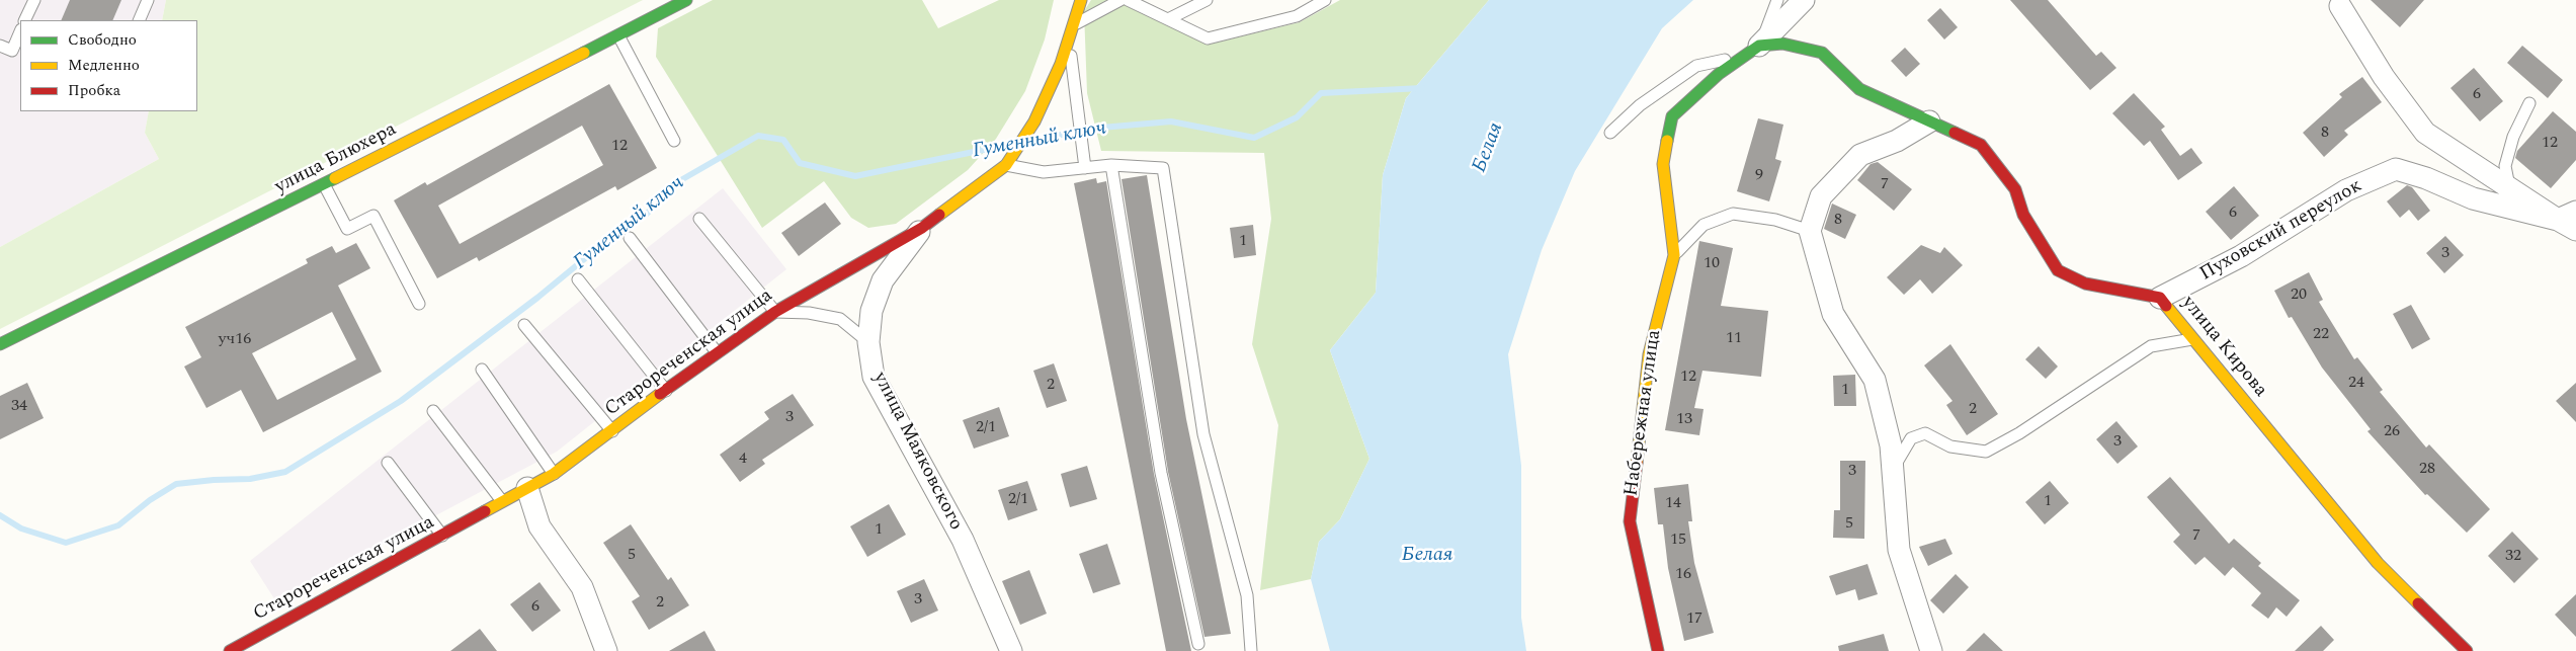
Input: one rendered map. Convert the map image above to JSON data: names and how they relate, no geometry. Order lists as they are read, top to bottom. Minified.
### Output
{"streets":{"street":["улица Блюхера","Пуховский переулок","улица Кирова","Старореченская улица","Набережная улица","улица Маяковского"]},"crossings":[["Пуховский переулок","улица Кирова"],["улица Кирова","Набережная улица"],["Старореченская улица","улица Маяковского"]],"water":["Гуменный ключ","Белая"],"house_numbers":["6","8","12","12","9","7","6","8","1","3","10","20","22","11","уч16","12","24","2","1","34","2","3","13","2/1","26","3","4","28","3","2/1","1","14","5","1","7","15","5","32","16","3","2","6","17"],"legend":["Свободно","Медленно","Пробка"]}
